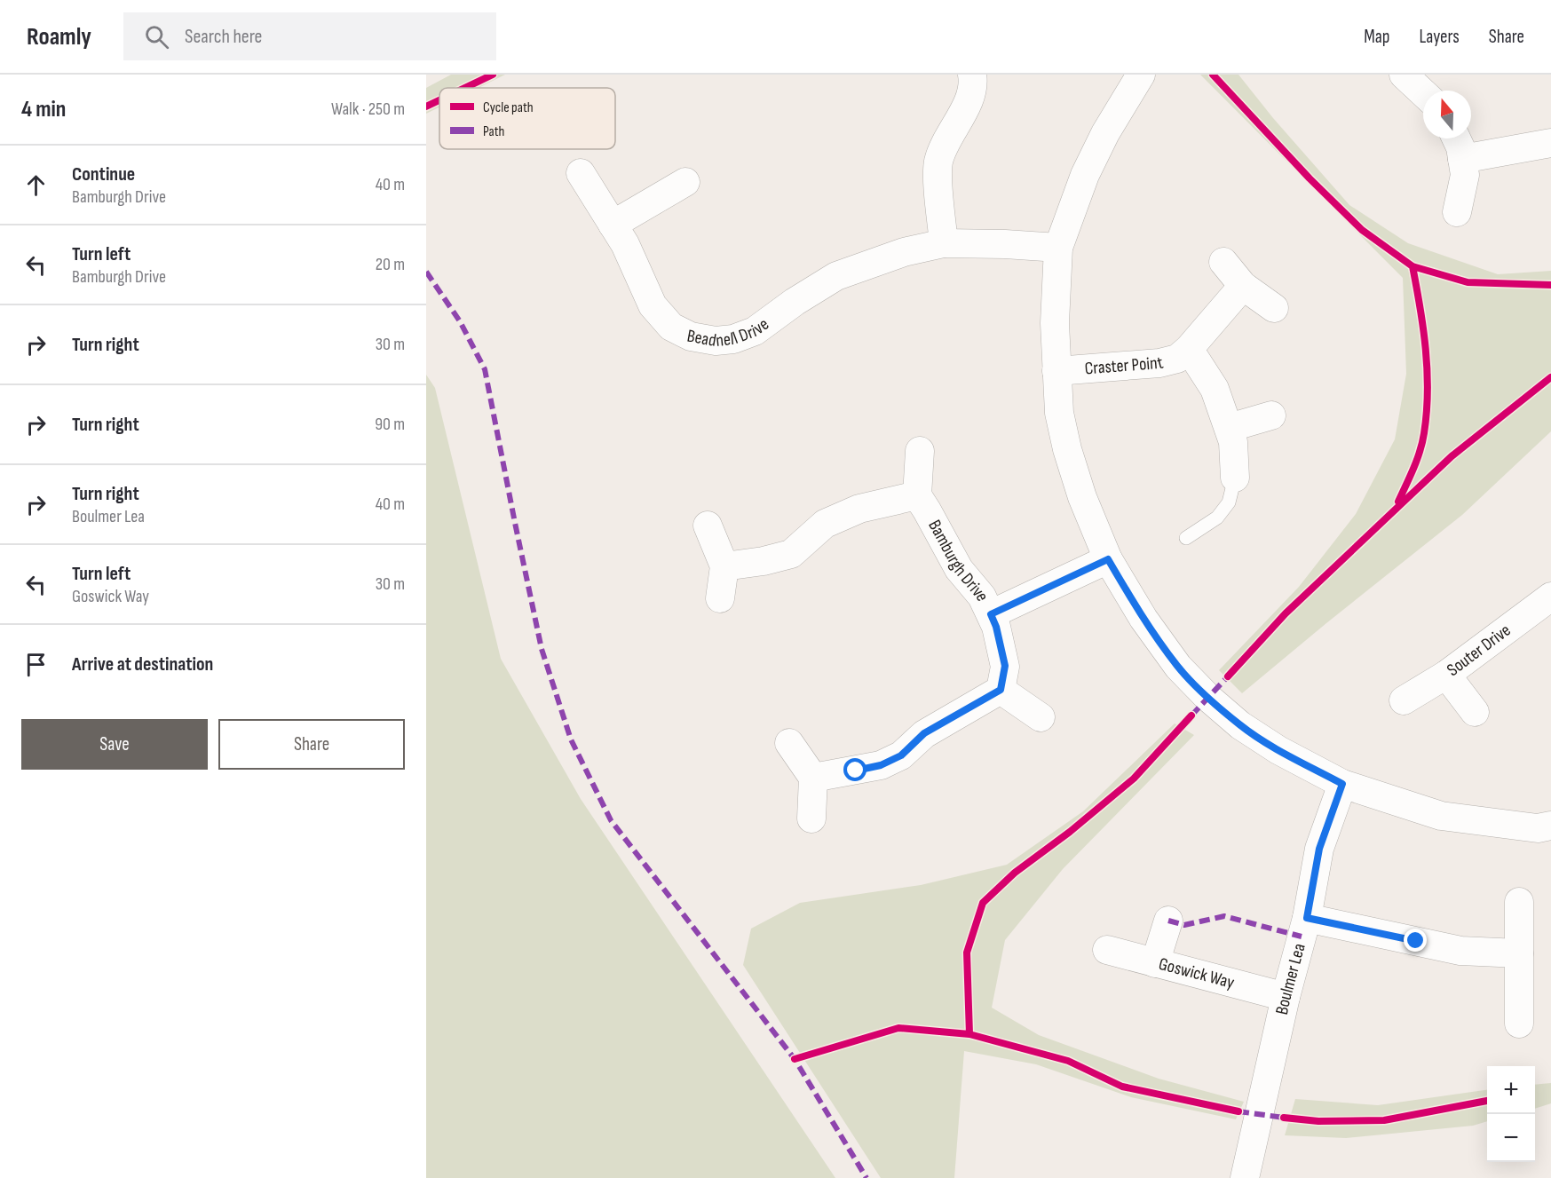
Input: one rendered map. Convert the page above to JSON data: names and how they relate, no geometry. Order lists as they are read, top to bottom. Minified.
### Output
{"streets":{"street":["Beadnell Drive","Craster Point","Bamburgh Drive","Souter Drive","Goswick Way","Boulmer Lea"]},"crossings":[["Goswick Way","Boulmer Lea"]],"legend":["Cycle path","Path"],"north":"top","page":{"header":"Roamly","search":"Search here","nav":["Map","Layers","Share"],"heading":["4 min","Walk · 250 m"],"list":[["Continue","Bamburgh Drive","40 m"],["Turn left","Bamburgh Drive","20 m"],["Turn right","30 m"],["Turn right","90 m"],["Turn right","Boulmer Lea","40 m"],["Turn left","Goswick Way","30 m"],"Arrive at destination"],"buttons":["Save","Share"],"map_buttons":["+","−"]}}
